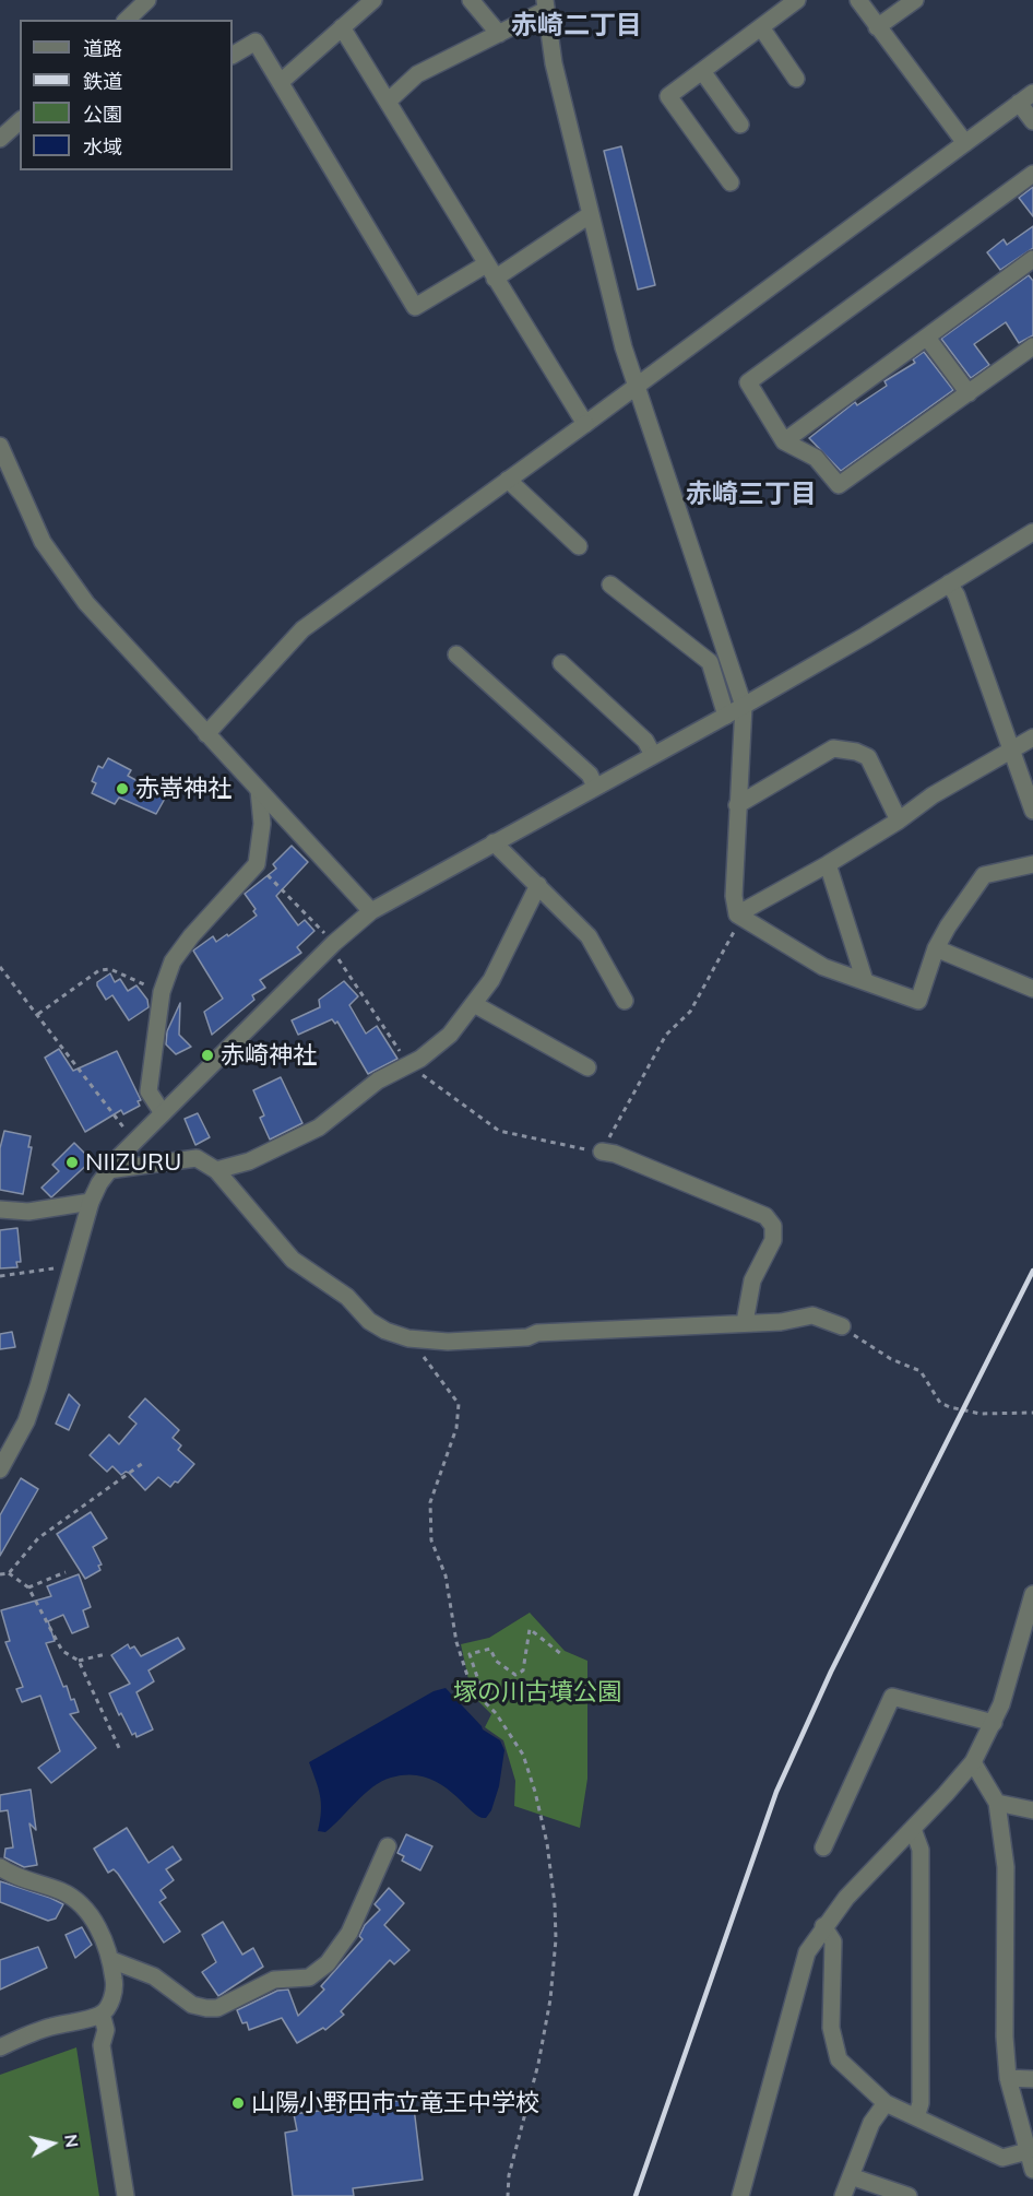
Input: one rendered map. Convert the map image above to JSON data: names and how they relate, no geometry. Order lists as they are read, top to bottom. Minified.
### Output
{"districts":["赤崎二丁目","赤崎三丁目"],"parks":["塚の川古墳公園"],"places":["赤嵜神社","赤崎神社","NIIZURU","山陽小野田市立竜王中学校"],"legend":["道路","鉄道","公園","水域"],"north":"right"}
